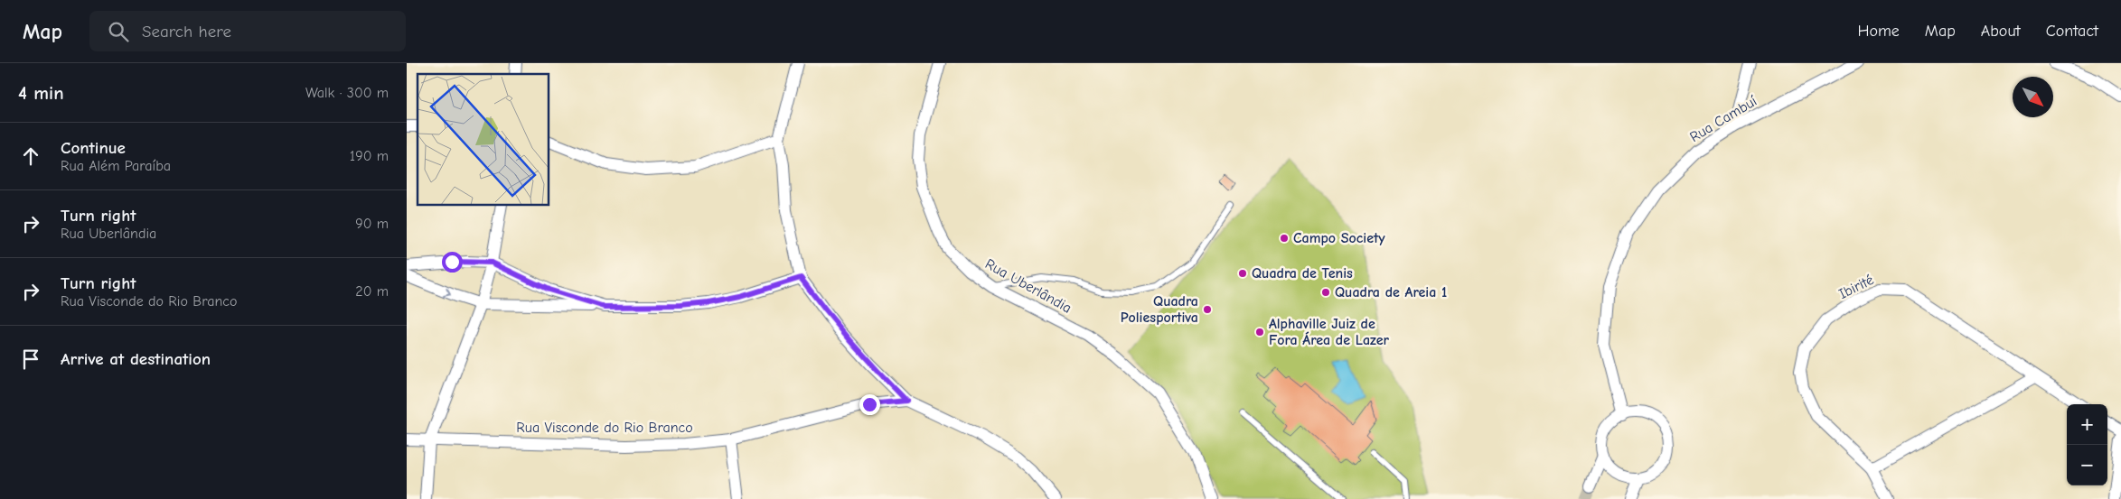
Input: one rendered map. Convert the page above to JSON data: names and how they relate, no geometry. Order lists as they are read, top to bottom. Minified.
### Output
{"streets":{"street":["Rua Cambuí","Rua Uberlândia","Ibirité","Rua Visconde do Rio Branco"]},"places":["Campo Society","Quadra de Tenis","Quadra de Areia 1","Quadra Poliesportiva","Alphaville Juiz de Fora Área de Lazer"],"north":"bottom right","page":{"header":"Map","search":"Search here","nav":["Home","Map","About","Contact"],"heading":["4 min","Walk · 300 m"],"list":[["Continue","Rua Além Paraíba","190 m"],["Turn right","Rua Uberlândia","90 m"],["Turn right","Rua Visconde do Rio Branco","20 m"],"Arrive at destination"],"map_buttons":["+","−"]}}
